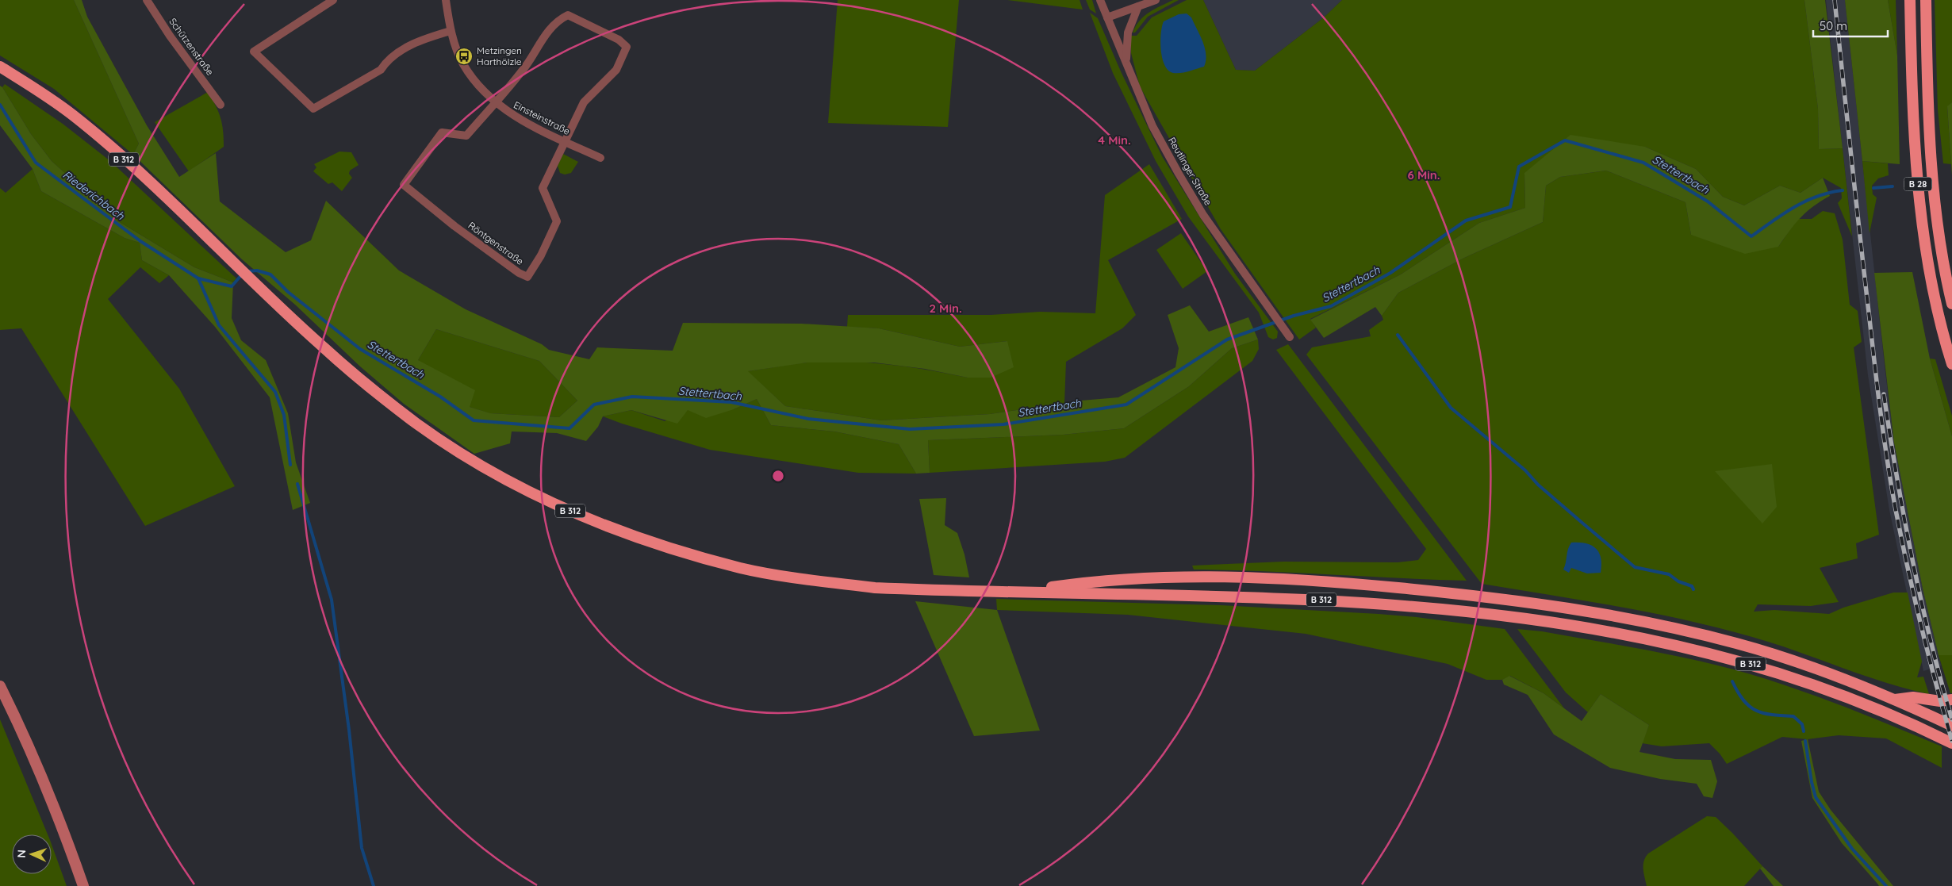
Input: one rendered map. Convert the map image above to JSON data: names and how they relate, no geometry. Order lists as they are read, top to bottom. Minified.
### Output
{"streets":{"highway":["B 312","B 28"],"street":["Schützenstraße","Einsteinstraße","Reutlinger Straße","Röntgenstraße"]},"crossings":[["Einsteinstraße","Röntgenstraße"]],"water":["Stettertbach","Riederichbach"],"places":{"bus stop":["Metzingen Harthölzle"]},"scale_bar":"50 m","north":"left","rings":["4 Min.","6 Min.","2 Min."]}
